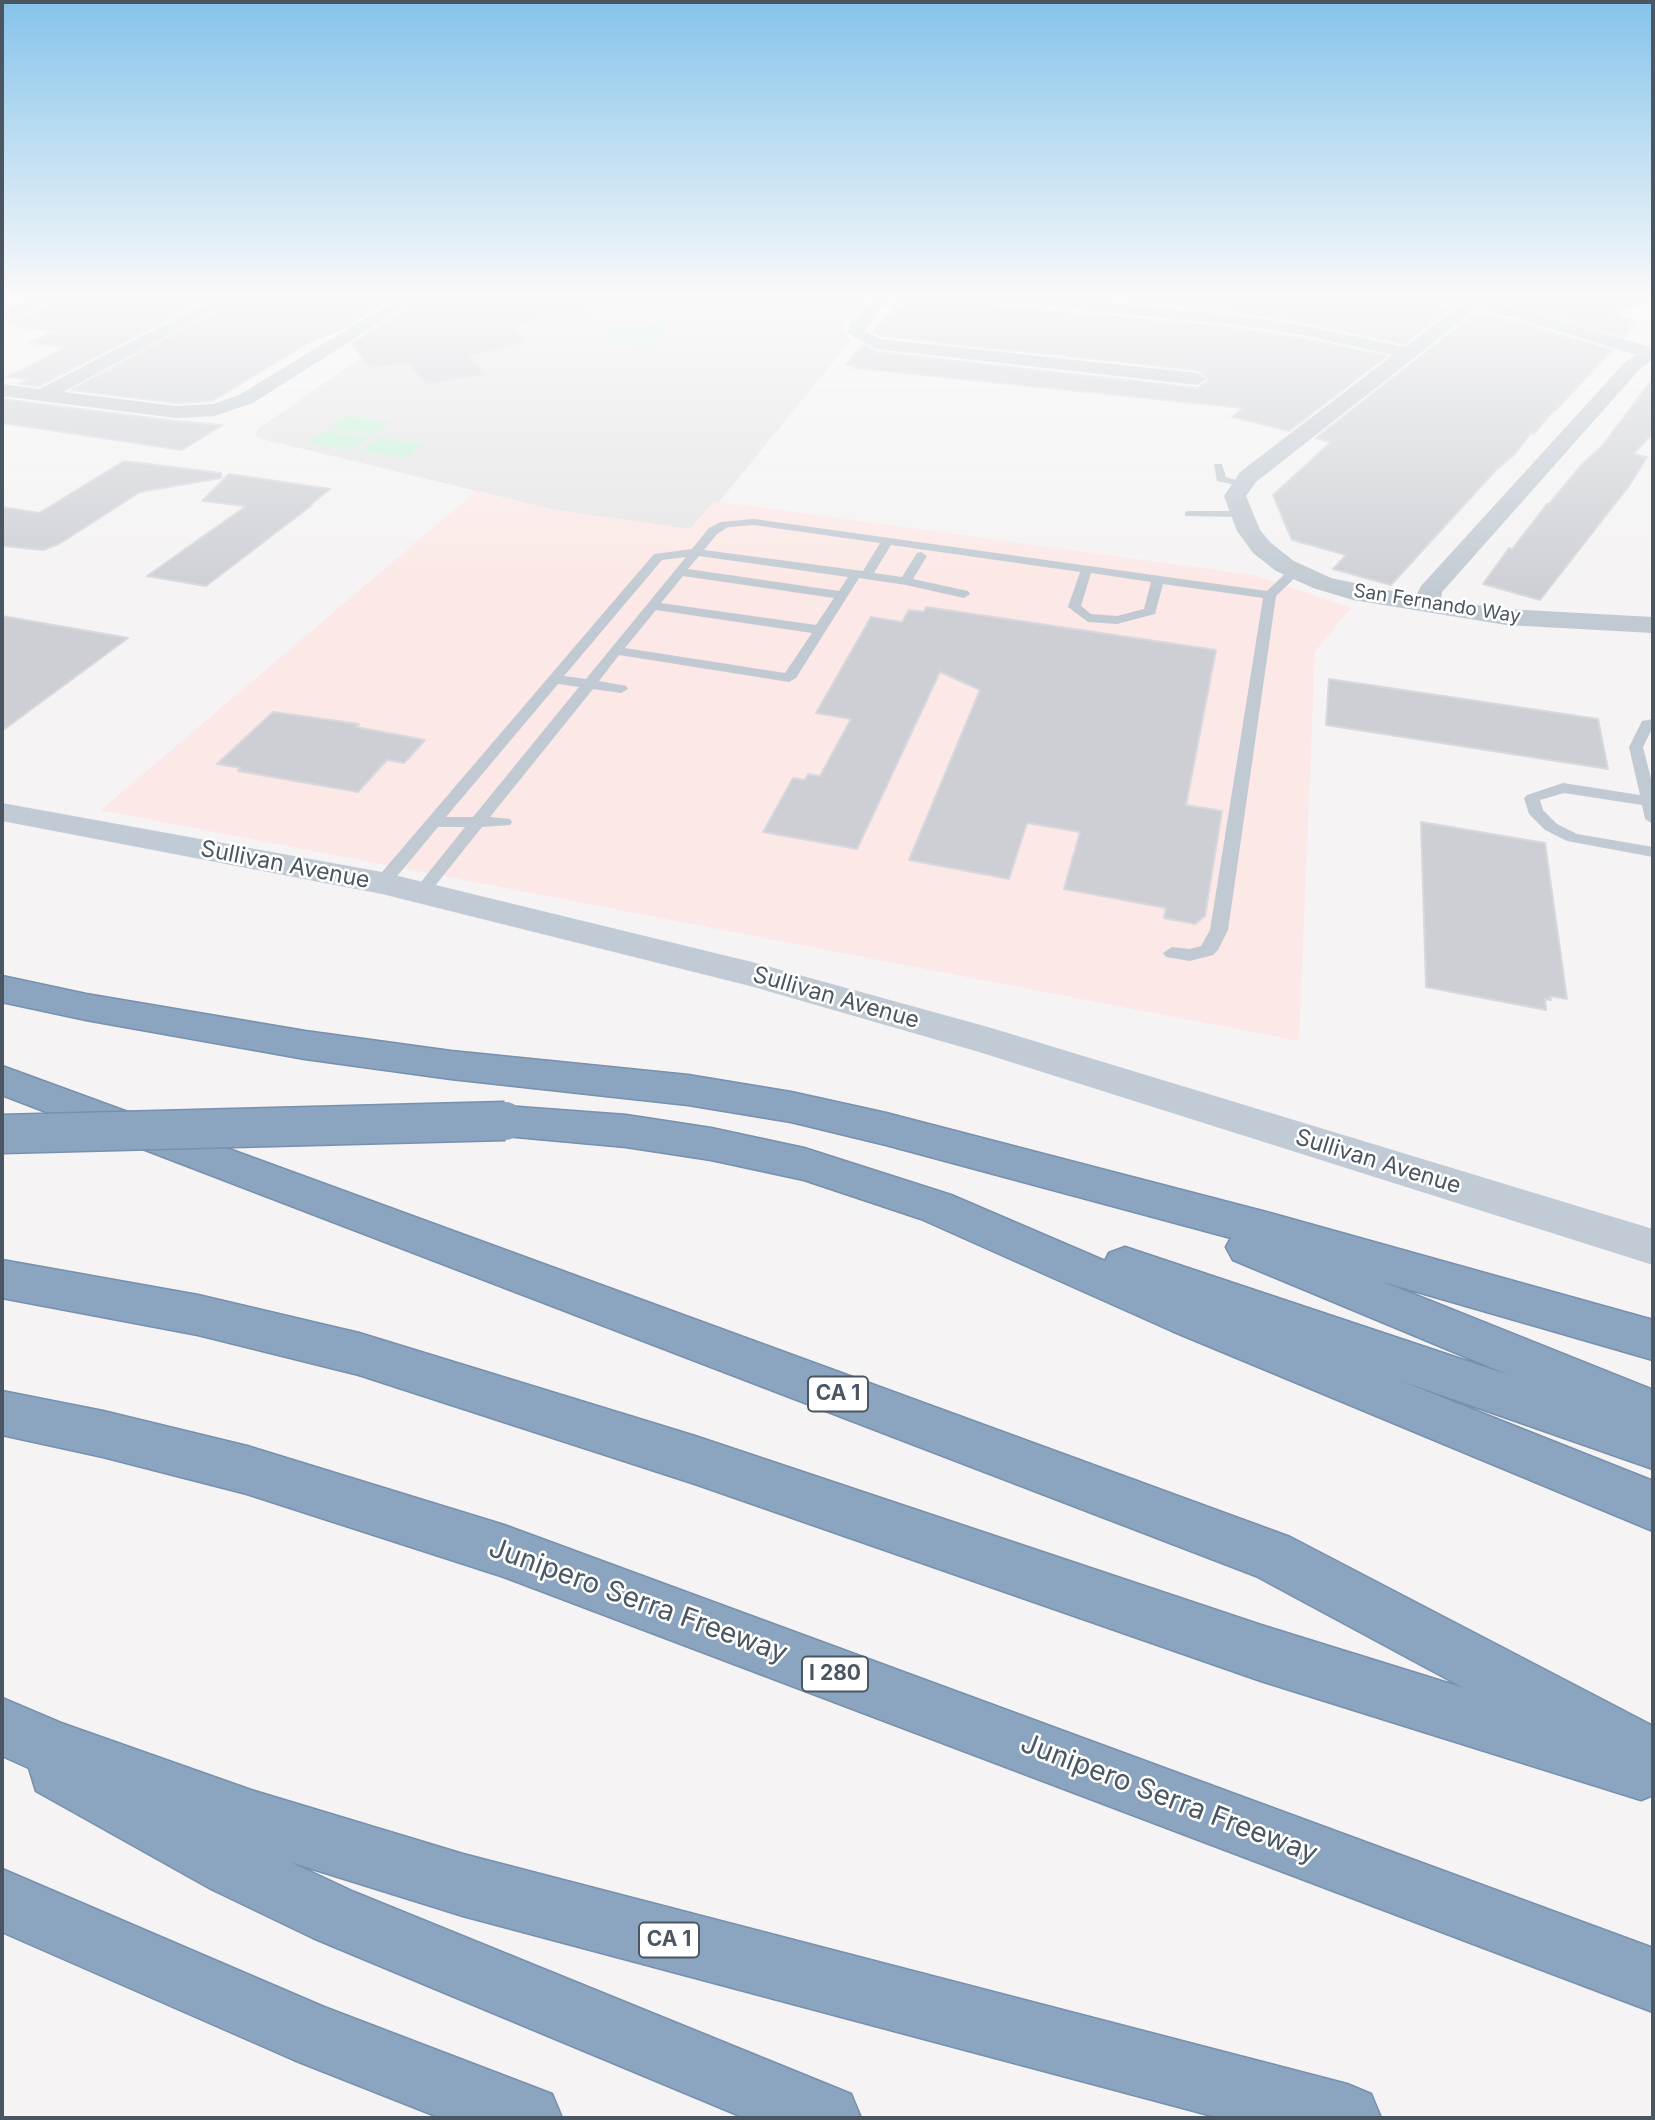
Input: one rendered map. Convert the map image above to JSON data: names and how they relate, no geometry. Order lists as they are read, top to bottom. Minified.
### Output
{"streets":{"highway":["CA 1","Junipero Serra Freeway","I 280"],"street":["San Fernando Way","Sullivan Avenue"]}}
